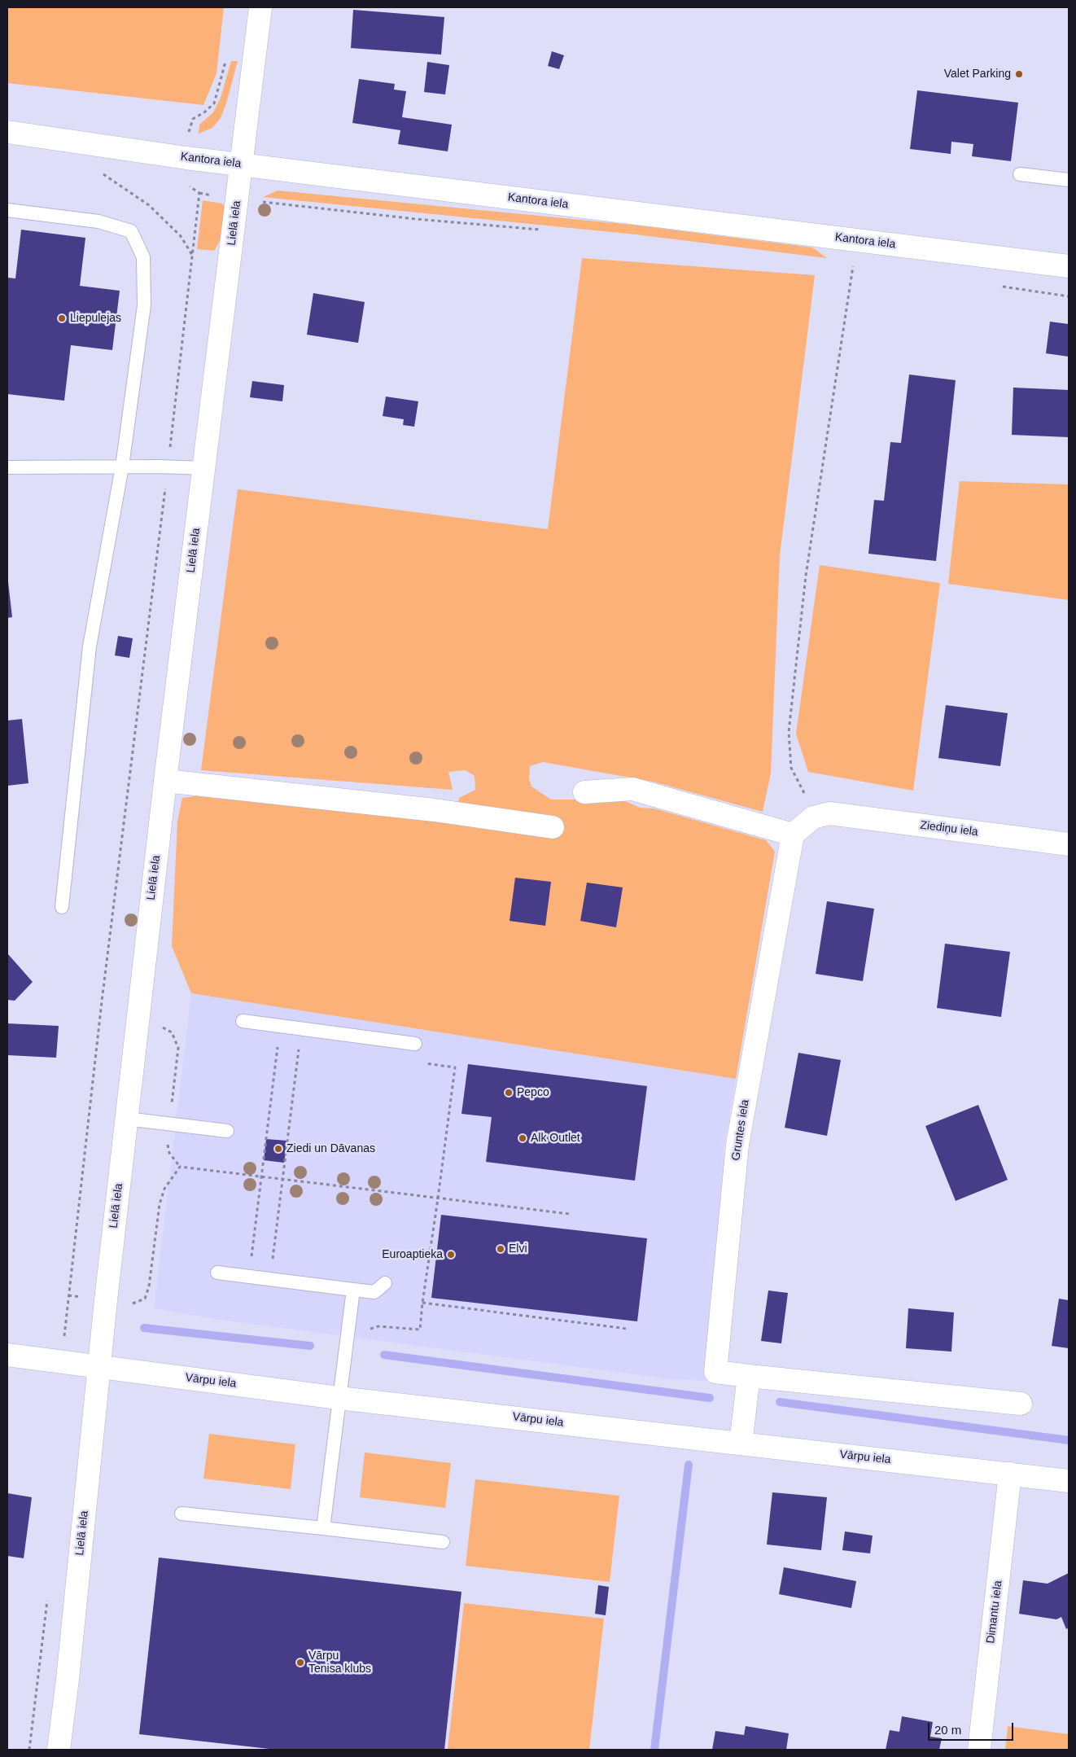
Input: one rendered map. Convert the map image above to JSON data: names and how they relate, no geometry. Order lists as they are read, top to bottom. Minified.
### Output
{"streets":{"street":["Kantora iela","Lielā iela","Ziediņu iela","Gruntes iela","Vārpu iela","Dimantu iela"]},"crossings":[["Kantora iela","Lielā iela"],["Lielā iela","Vārpu iela"],["Vārpu iela","Dimantu iela"]],"places":["Valet Parking","Liepulejas","Pepco","Alk Outlet","Ziedi un Dāvanas","Elvi","Euroaptieka","Vārpu Tenisa klubs"],"scale_bar":"20 m"}
